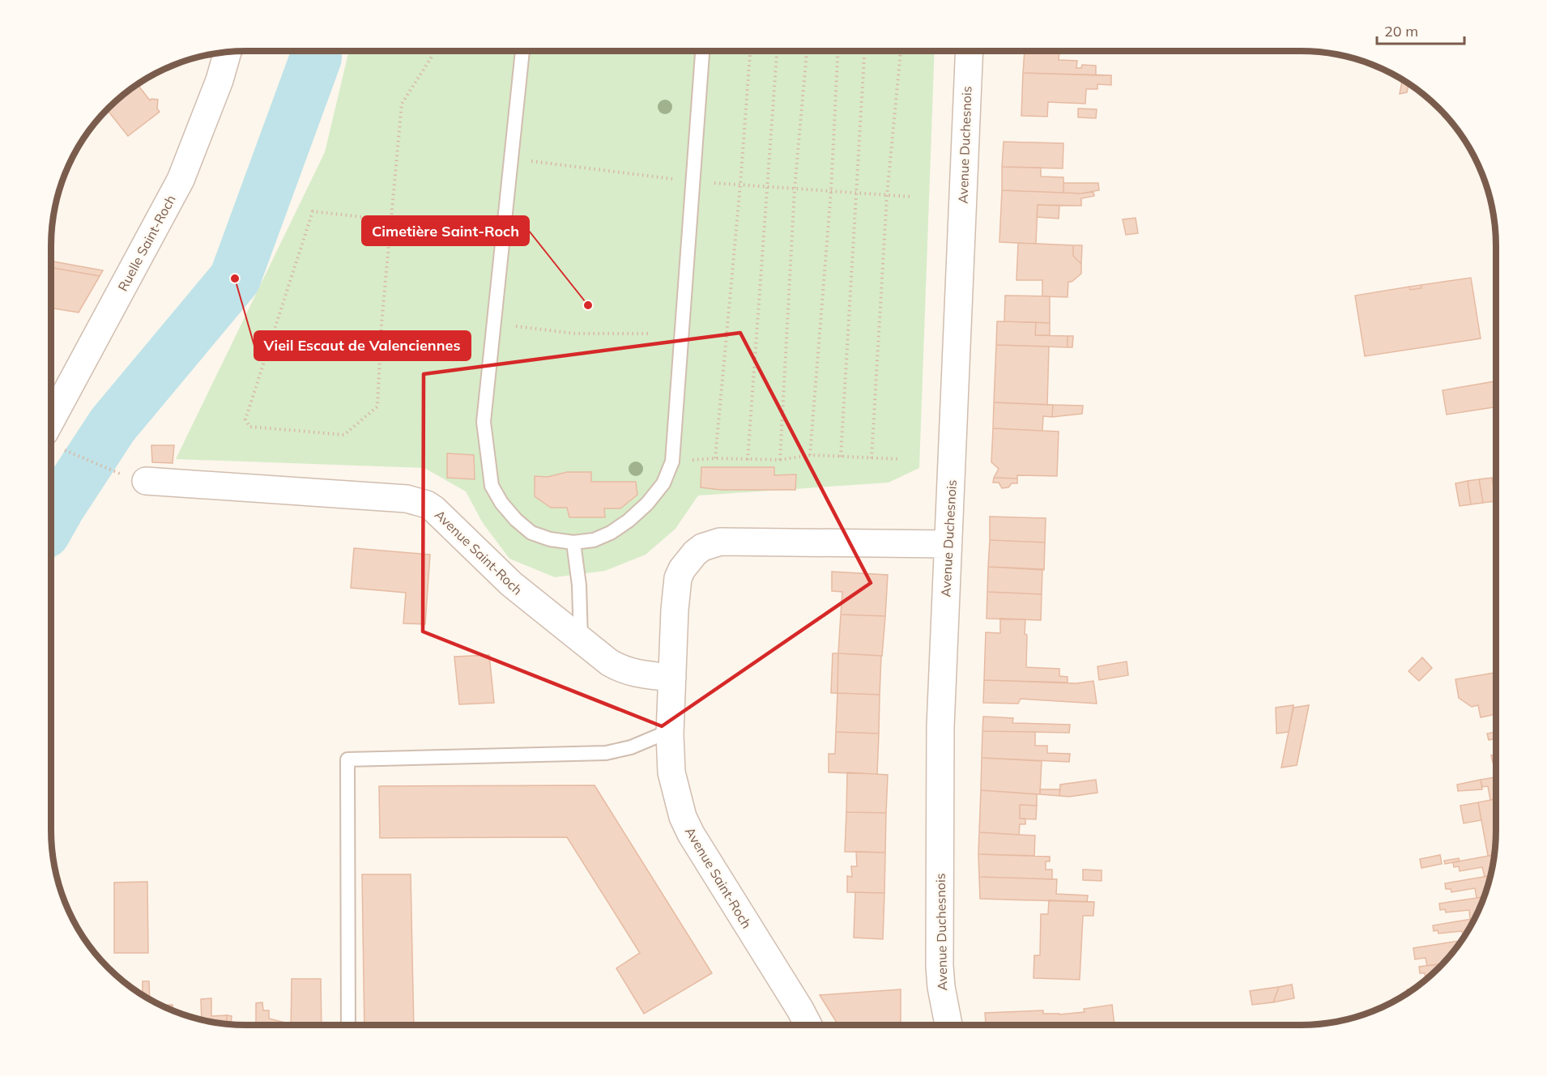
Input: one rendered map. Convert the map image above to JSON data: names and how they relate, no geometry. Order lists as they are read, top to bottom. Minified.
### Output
{"streets":{"street":["Avenue Duchesnois","Ruelle Saint-Roch","Avenue Saint-Roch"]},"crossings":[["Avenue Duchesnois","Avenue Saint-Roch"]],"places":["Vieil Escaut de Valenciennes","Cimetière Saint-Roch"],"scale_bar":"20 m"}
